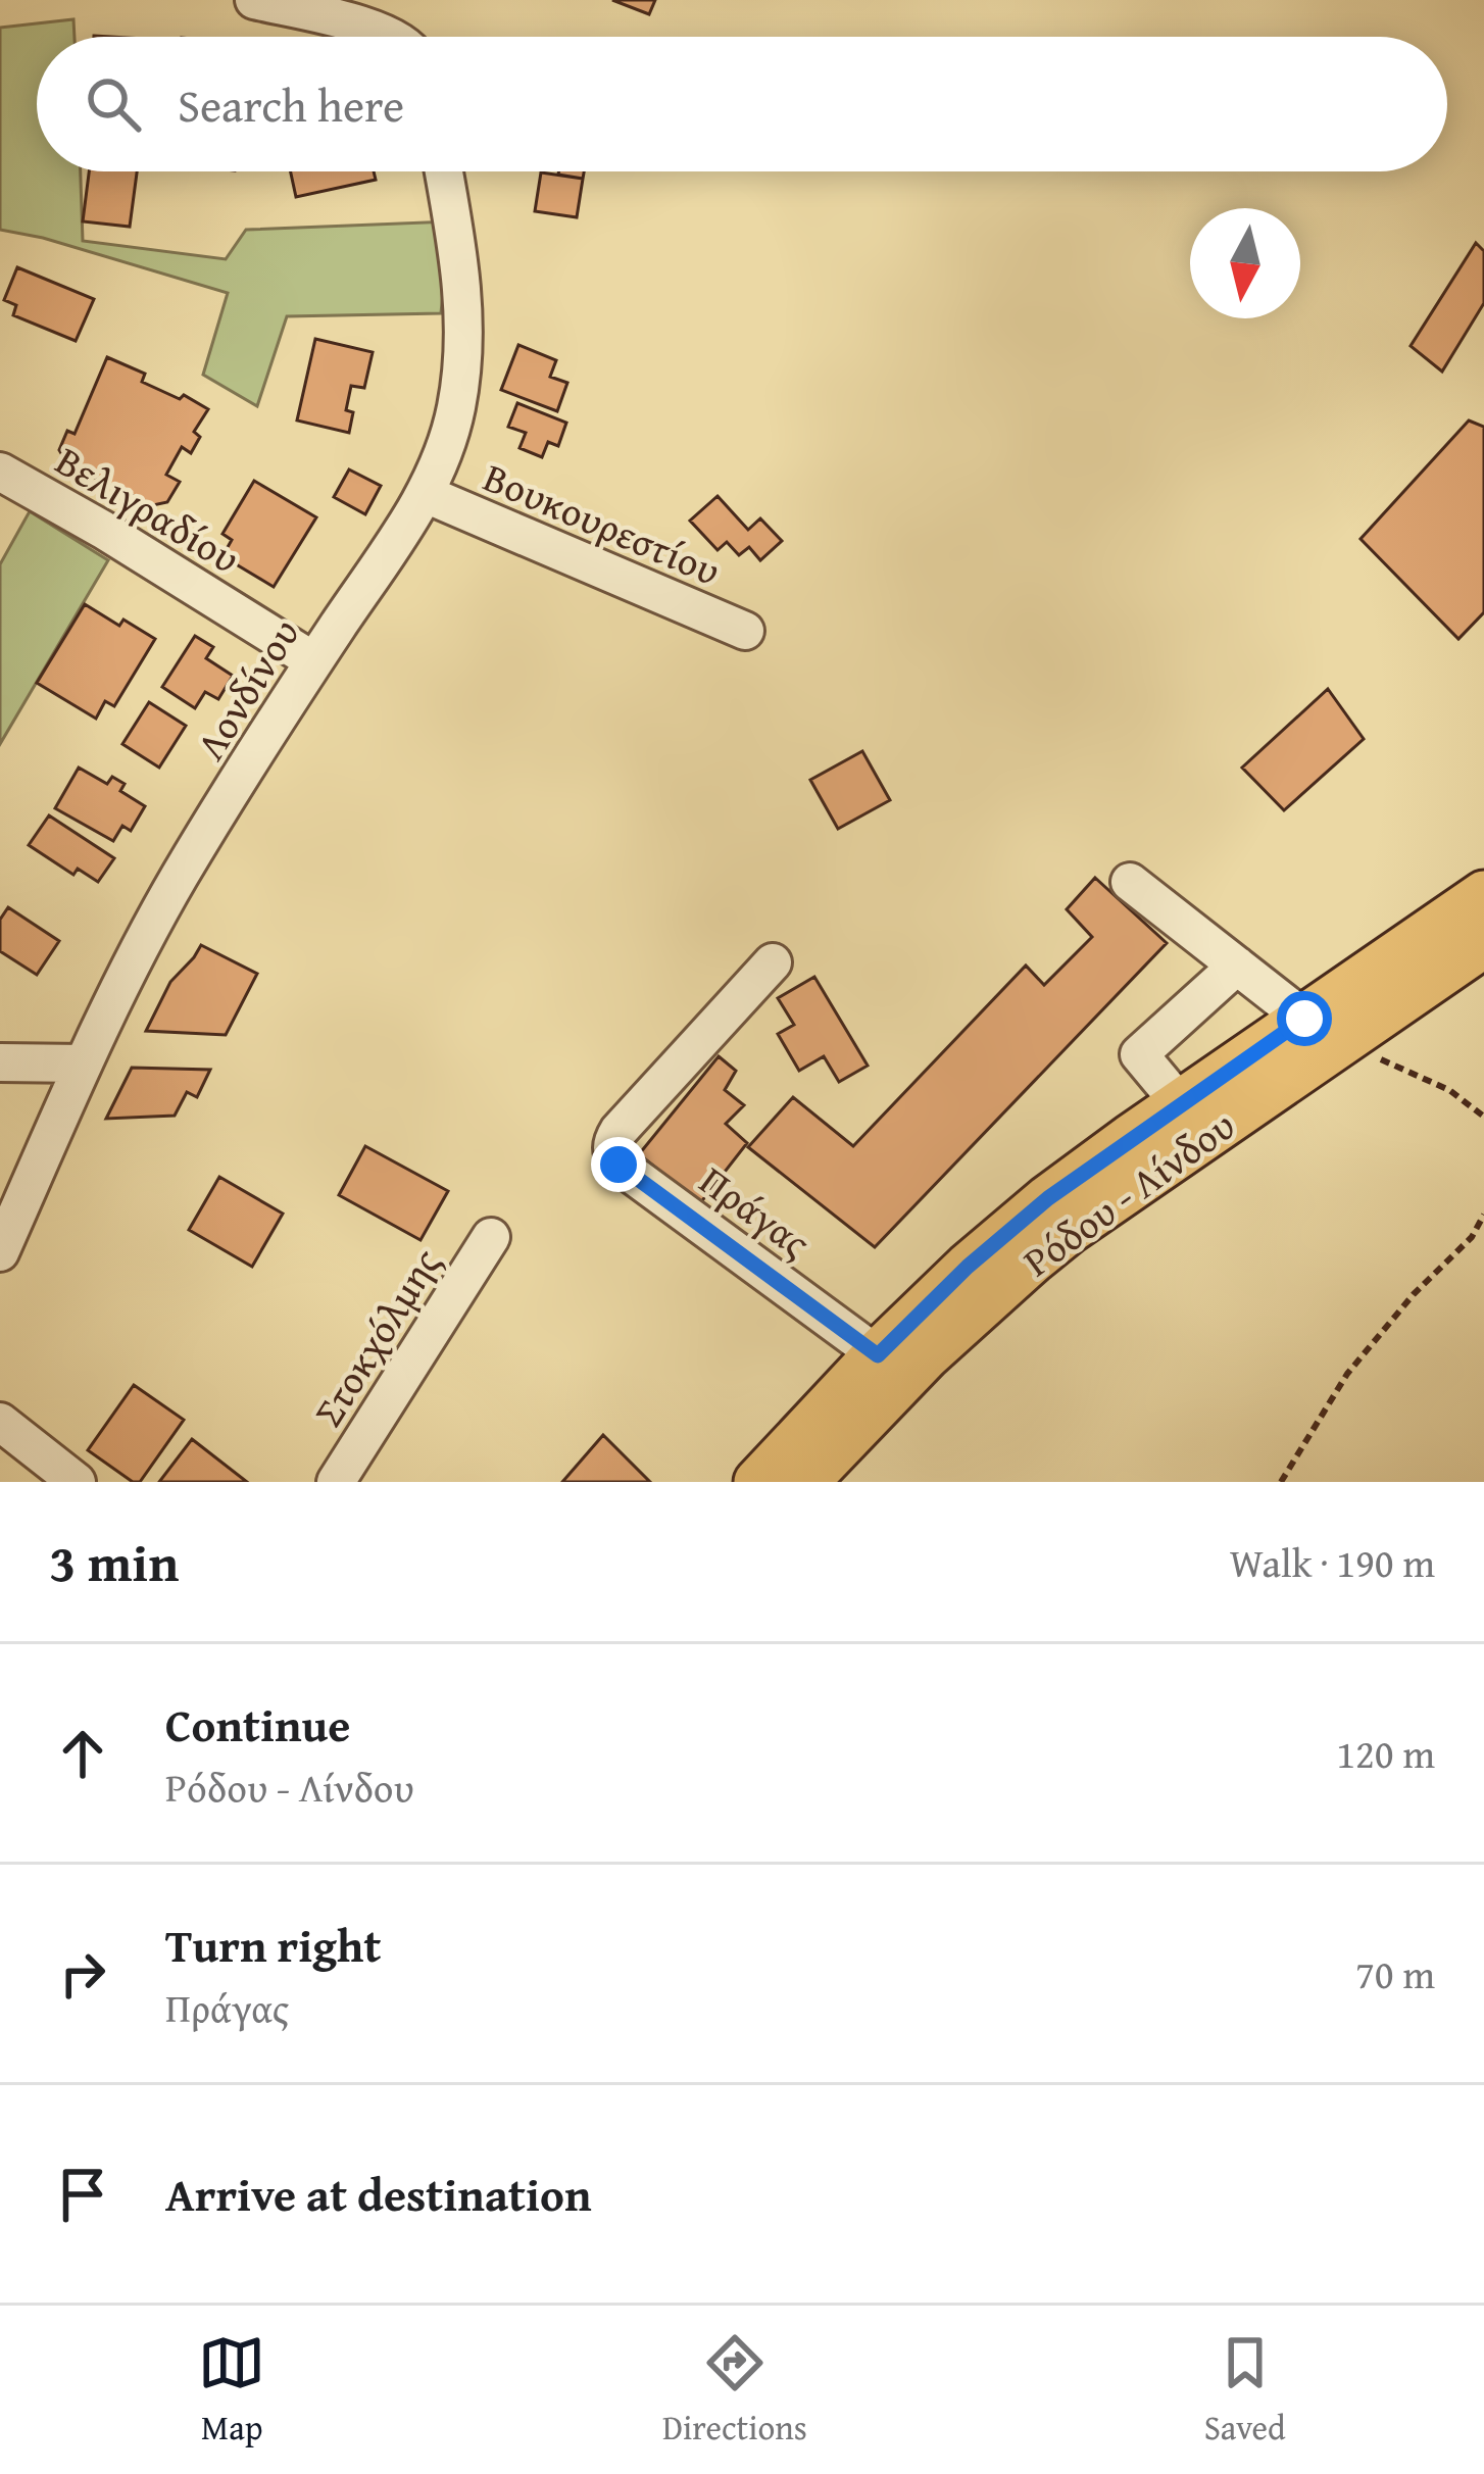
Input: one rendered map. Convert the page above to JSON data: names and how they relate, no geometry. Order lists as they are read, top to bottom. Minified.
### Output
{"streets":{"main road":["Ρόδου - Λίνδου"],"street":["Βελιγραδίου","Βουκουρεστίου","Λονδίνου","Πράγας","Στοκχόλμης"]},"crossings":[["Βελιγραδίου","Λονδίνου"],["Βουκουρεστίου","Λονδίνου"],["Ρόδου - Λίνδου","Πράγας"]],"north":"bottom","page":{"search":"Search here","heading":["3 min","Walk · 190 m"],"list":[["Continue","Ρόδου - Λίνδου","120 m"],["Turn right","Πράγας","70 m"],"Arrive at destination"],"nav":["Map","Directions","Saved"]}}
